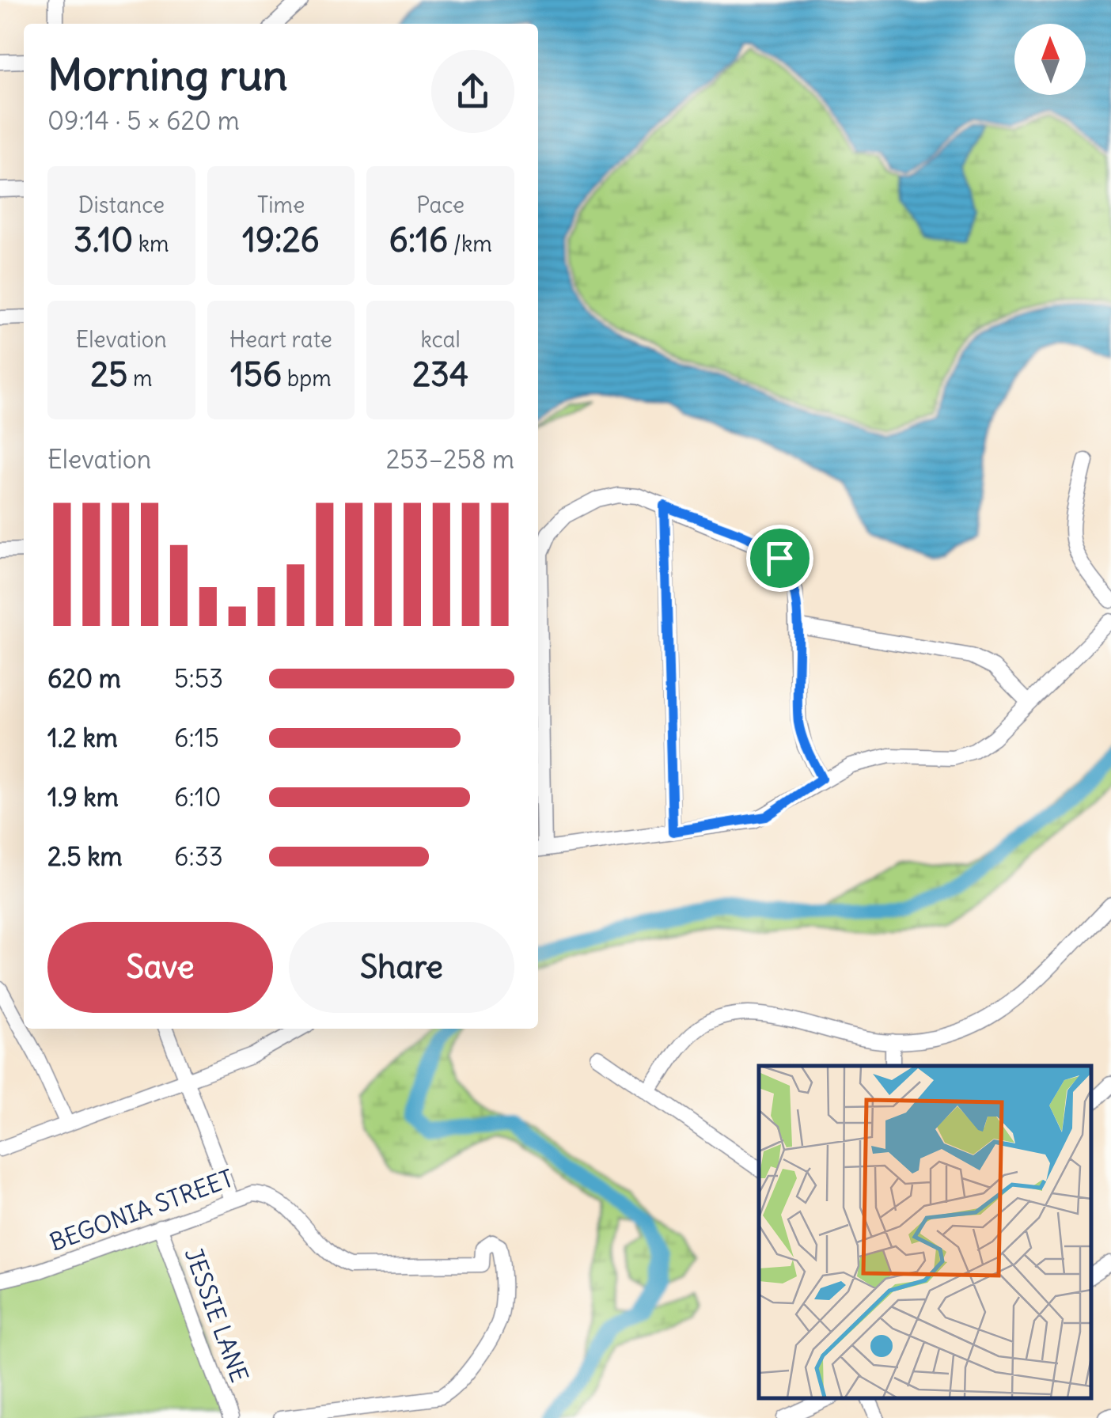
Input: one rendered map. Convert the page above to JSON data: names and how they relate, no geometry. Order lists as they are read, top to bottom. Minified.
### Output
{"streets":{"street":["BEGONIA STREET","JESSIE LANE"]},"crossings":[["BEGONIA STREET","JESSIE LANE"]],"north":"top","page":{"heading":["Morning run","09:14 · 5 × 620 m"],"stats":[["Distance","3.10 km"],["Time","19:26"],["Pace","6:16 /km"],["Elevation","25 m"],["Heart rate","156 bpm"],["kcal","234"]],"chart":["Elevation","253–258 m"],"list":[{"name":"620 m","note":"5:53"},{"name":"1.2 km","note":"6:15"},{"name":"1.9 km","note":"6:10"},{"name":"2.5 km","note":"6:33"}],"buttons":["Save","Share"]}}
